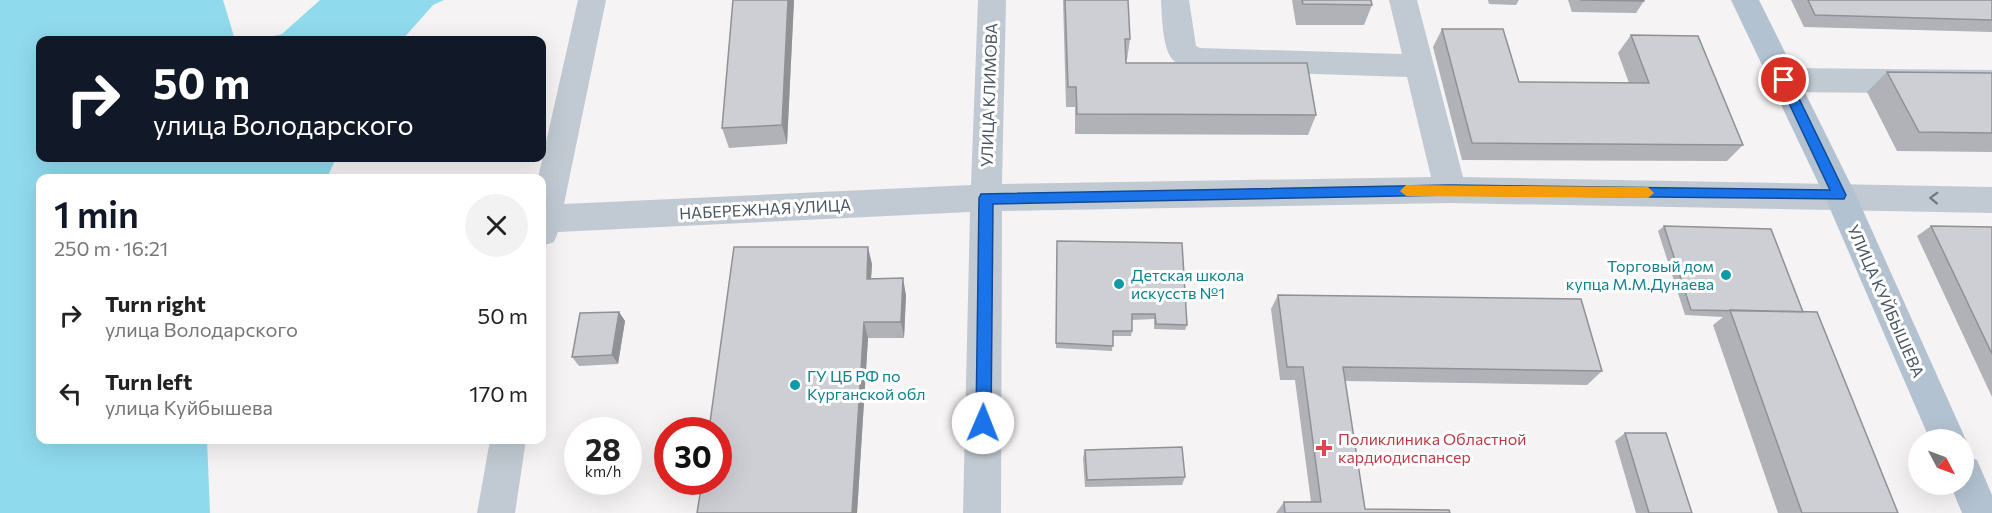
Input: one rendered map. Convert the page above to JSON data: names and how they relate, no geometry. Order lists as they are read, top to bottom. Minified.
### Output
{"streets":{"main road":["УЛИЦА КУЙБЫШЕВА"],"street":["УЛИЦА КЛИМОВА","НАБЕРЕЖНАЯ УЛИЦА"]},"crossings":[["УЛИЦА КЛИМОВА","НАБЕРЕЖНАЯ УЛИЦА"],["НАБЕРЕЖНАЯ УЛИЦА","УЛИЦА КУЙБЫШЕВА"]],"places":{"other":["Торговый дом купца М.М.Дунаева","Детская школа искусств №1","ГУ ЦБ РФ по Курганской обл"],"health":["Поликлиника Областной кардиодиспансер"]},"north":"bottom right","page":{"turn":["50 m","улица Володарского"],"heading":["1 min","250 m · 16:21"],"list":[{"name":"Turn right","note":"улица Володарского","value":"50 m"},{"name":"Turn left","note":"улица Куйбышева","value":"170 m"}],"speed":"28 km/h","limit":"30"}}
